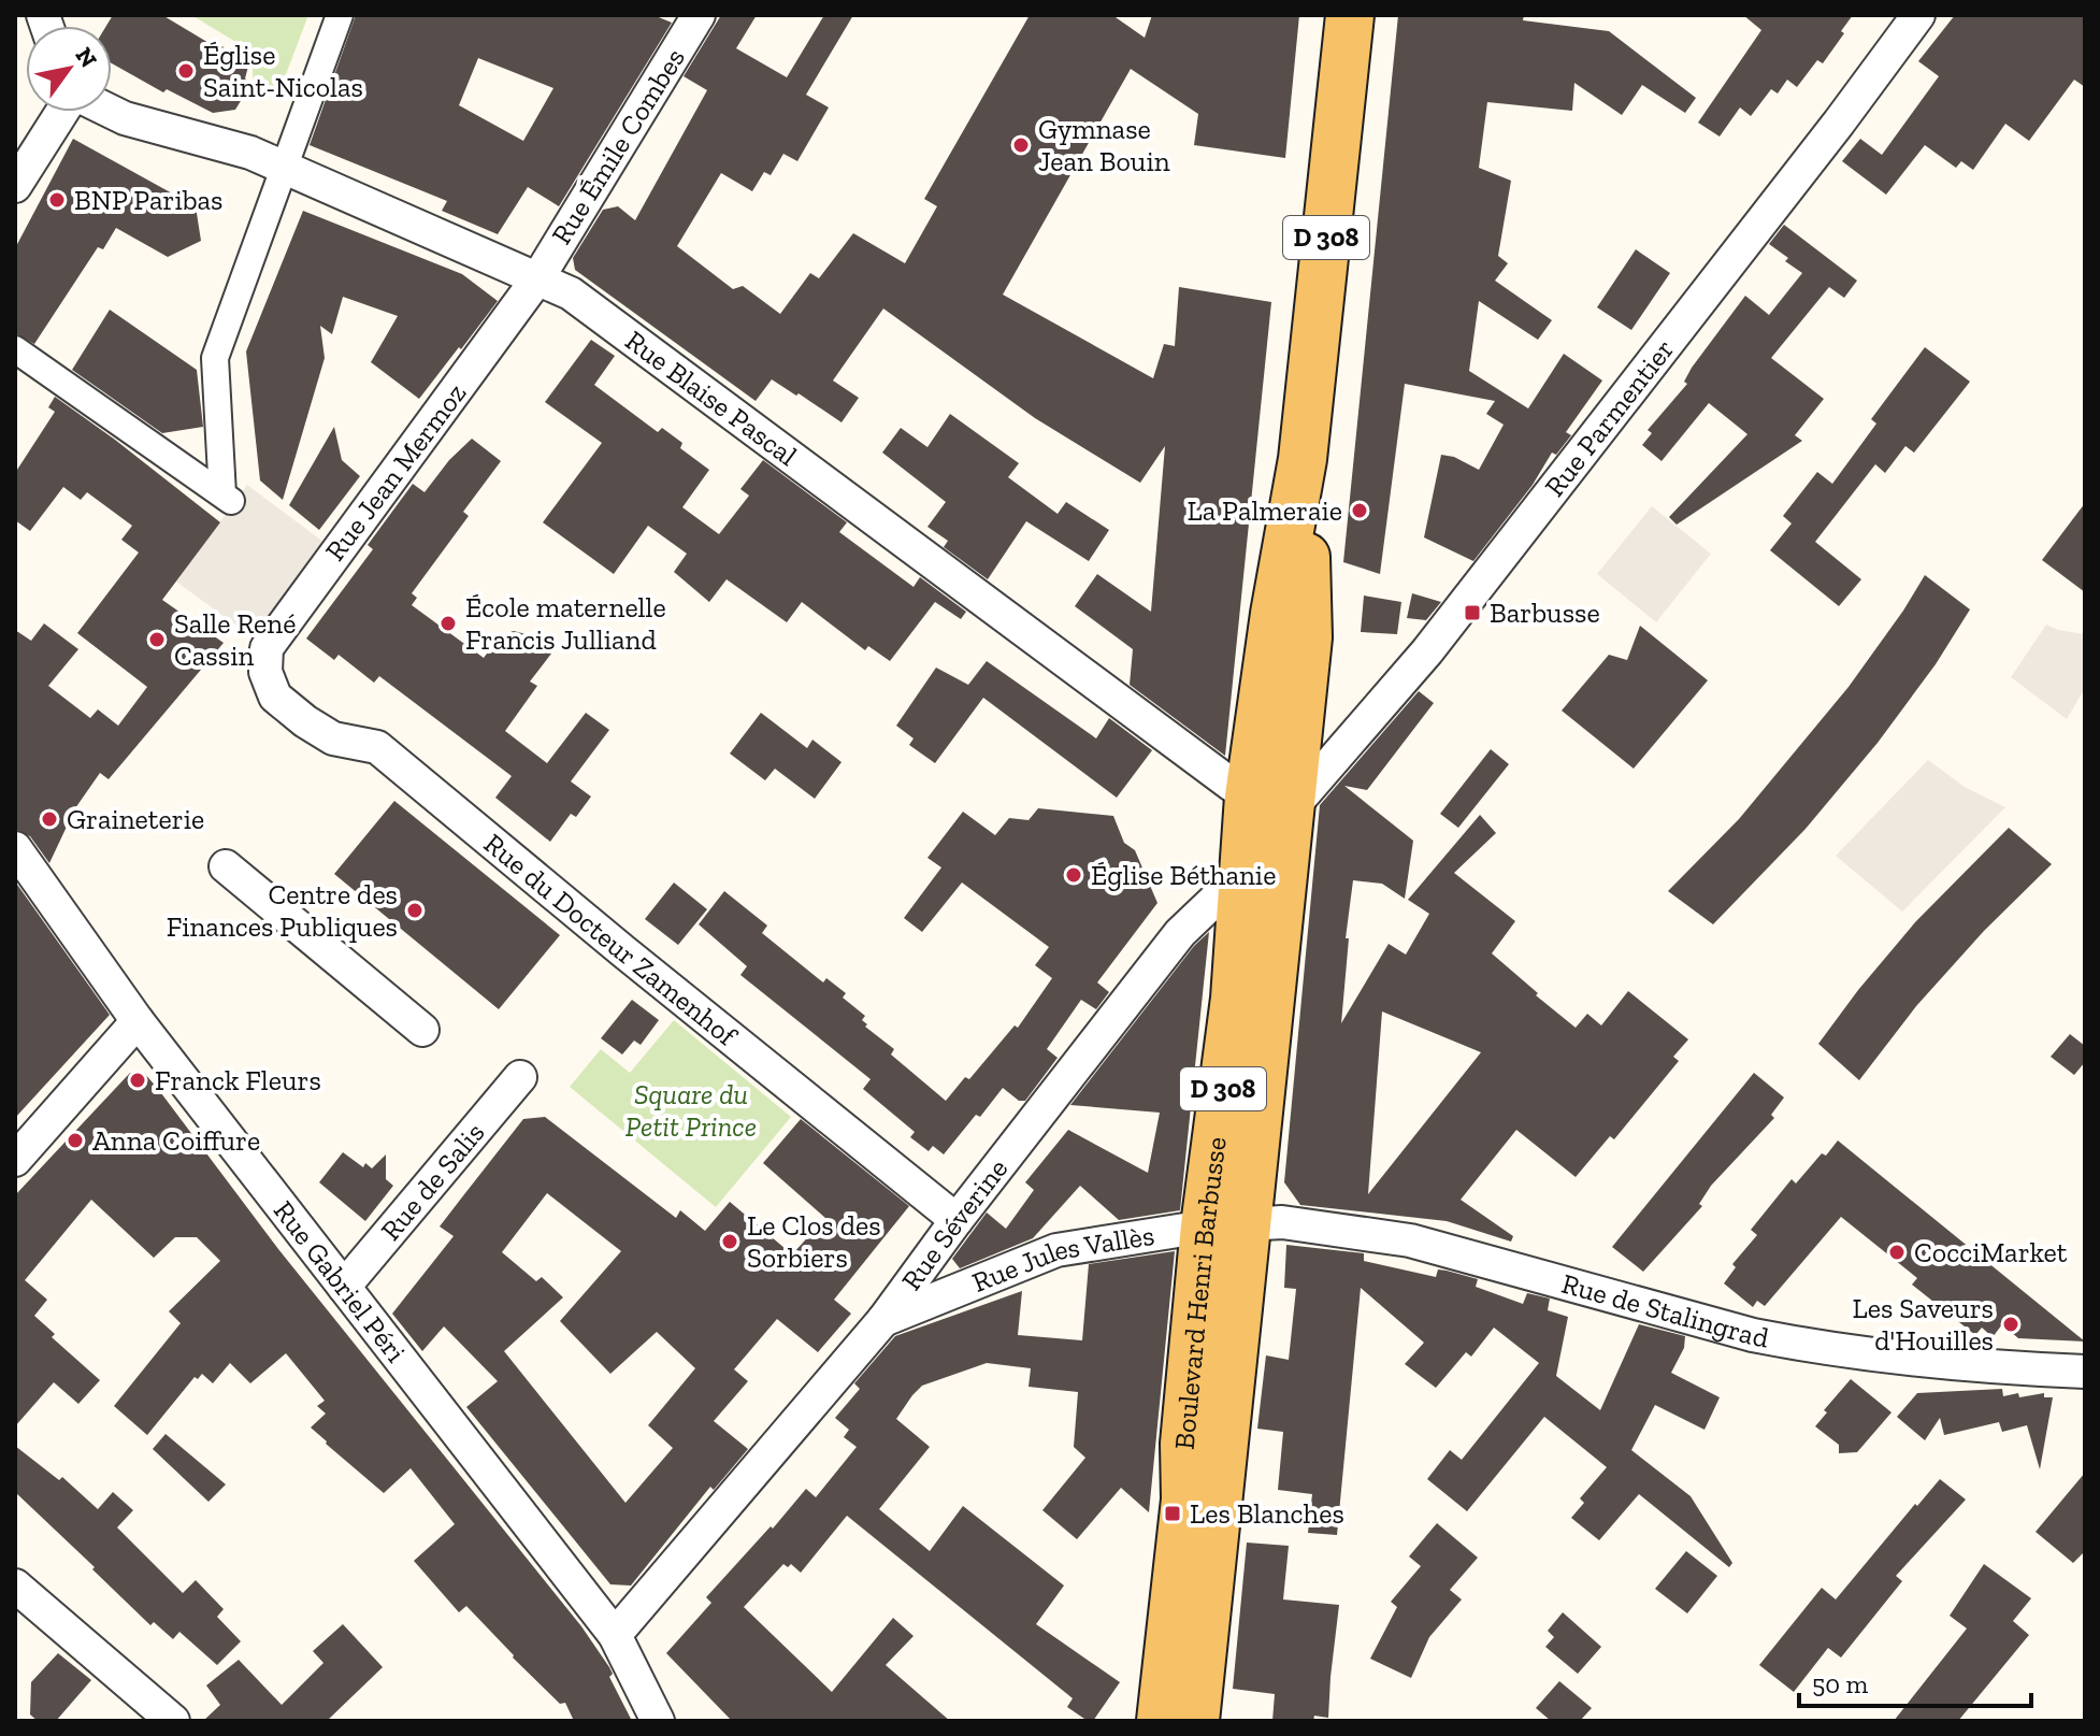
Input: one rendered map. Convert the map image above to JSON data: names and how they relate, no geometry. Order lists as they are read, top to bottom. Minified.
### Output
{"streets":{"main road":["D 308","Boulevard Henri Barbusse"],"street":["Rue Émile Combes","Rue Blaise Pascal","Rue Parmentier","Rue Jean Mermoz","Rue du Docteur Zamenhof","Rue de Salis","Rue Séverine","Rue Jules Vallès","Rue Gabriel Péri","Rue de Stalingrad"]},"crossings":[["Rue Émile Combes","Rue Blaise Pascal"],["Rue Émile Combes","Rue Jean Mermoz"],["Rue Blaise Pascal","Rue Parmentier"],["Rue Blaise Pascal","Rue Jean Mermoz"],["Rue Blaise Pascal","Boulevard Henri Barbusse"],["Rue Parmentier","Boulevard Henri Barbusse"],["Rue Jean Mermoz","Rue du Docteur Zamenhof"],["Rue du Docteur Zamenhof","Rue Séverine"],["Rue de Salis","Rue Gabriel Péri"],["Rue Séverine","Rue Jules Vallès"],["Rue Séverine","Rue Gabriel Péri"],["Rue Séverine","Boulevard Henri Barbusse"],["Rue Jules Vallès","Boulevard Henri Barbusse"],["Rue Jules Vallès","Rue de Stalingrad"],["Boulevard Henri Barbusse","Rue de Stalingrad"]],"parks":["Square du Petit Prince"],"places":{"other":["Église Saint-Nicolas","Gymnase Jean Bouin","BNP Paribas","La Palmeraie","École maternelle Francis Julliand","Salle René Cassin","Graineterie","Église Béthanie","Centre des Finances Publiques","Franck Fleurs","Anna Coiffure","Le Clos des Sorbiers","CocciMarket","Les Saveurs d'Houilles"],"transit":["Barbusse","Les Blanches"]},"scale_bar":"50 m","north":"top right"}
